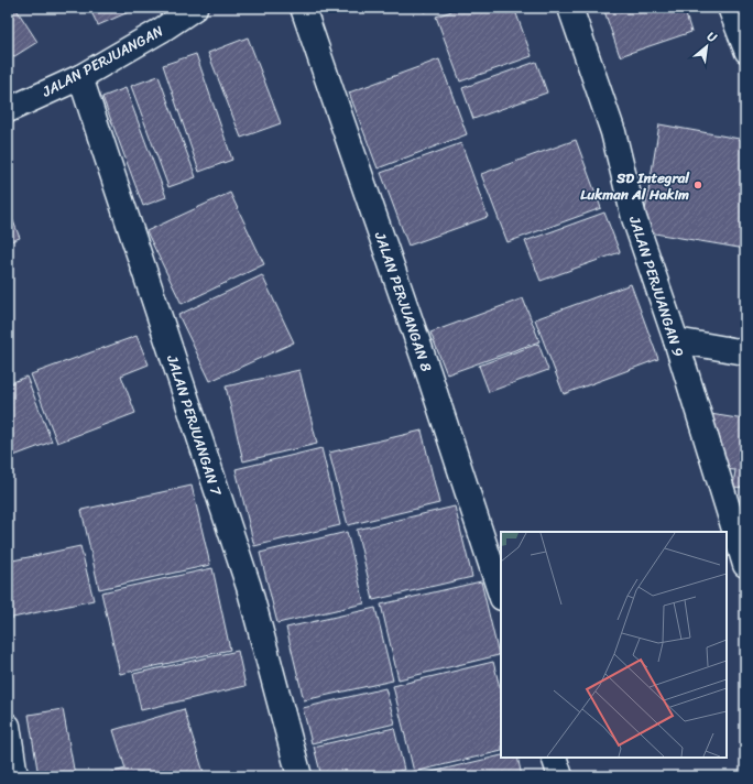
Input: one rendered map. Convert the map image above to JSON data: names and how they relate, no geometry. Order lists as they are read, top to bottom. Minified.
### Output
{"streets":{"street":["JALAN PERJUANGAN","JALAN PERJUANGAN 9","JALAN PERJUANGAN 8","JALAN PERJUANGAN 7"]},"crossings":[["JALAN PERJUANGAN","JALAN PERJUANGAN 7"]],"places":["SD Integral Lukman Al Hakim"],"north":"top right"}
